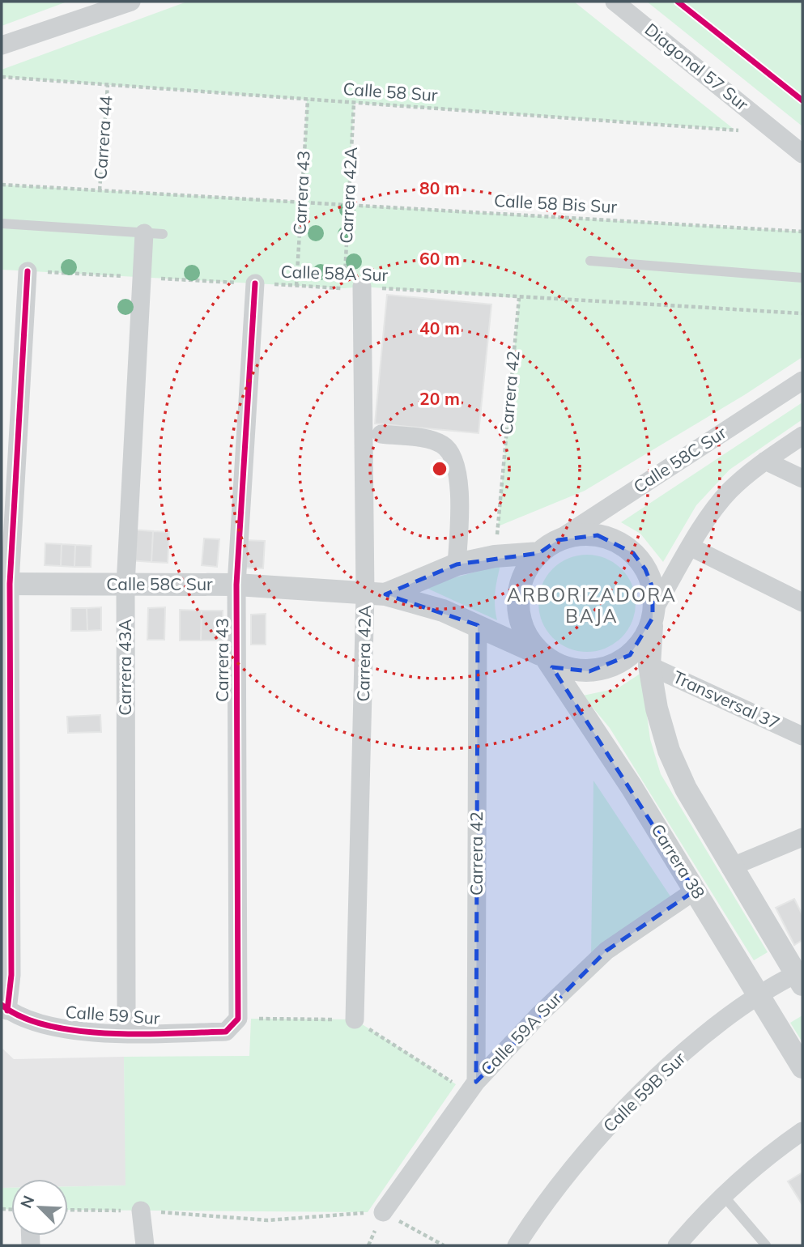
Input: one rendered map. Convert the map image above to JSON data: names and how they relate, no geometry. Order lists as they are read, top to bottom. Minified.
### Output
{"streets":{"street":["Diagonal 57 Sur","Carrera 43","Carrera 42A","Carrera 42","Calle 58C Sur","Carrera 43A","Transversal 37","Carrera 38","Calle 59 Sur","Calle 59A Sur","Calle 59B Sur"],"path":["Calle 58 Sur","Carrera 44","Calle 58 Bis Sur","Calle 58A Sur"]},"crossings":[["Diagonal 57 Sur","Calle 58 Sur"],["Calle 58 Sur","Carrera 44"],["Calle 58 Sur","Carrera 43"],["Calle 58 Sur","Carrera 42A"],["Carrera 44","Calle 58 Bis Sur"],["Carrera 43","Calle 58 Bis Sur"],["Carrera 43","Calle 58A Sur"],["Carrera 43","Calle 58C Sur"],["Carrera 43","Calle 59 Sur"],["Carrera 42A","Calle 58 Bis Sur"],["Carrera 42A","Calle 58A Sur"],["Carrera 42A","Calle 58C Sur"],["Calle 58A Sur","Carrera 42"],["Calle 58A Sur","Carrera 43A"],["Carrera 42","Calle 58C Sur"],["Carrera 42","Calle 59A Sur"],["Calle 58C Sur","Carrera 43A"],["Calle 58C Sur","Carrera 38"],["Carrera 43A","Calle 59 Sur"],["Carrera 38","Calle 59A Sur"],["Carrera 38","Calle 59B Sur"]],"districts":["ARBORIZADORA BAJA"],"north":"top left","rings":["80 m","60 m","40 m","20 m"]}
